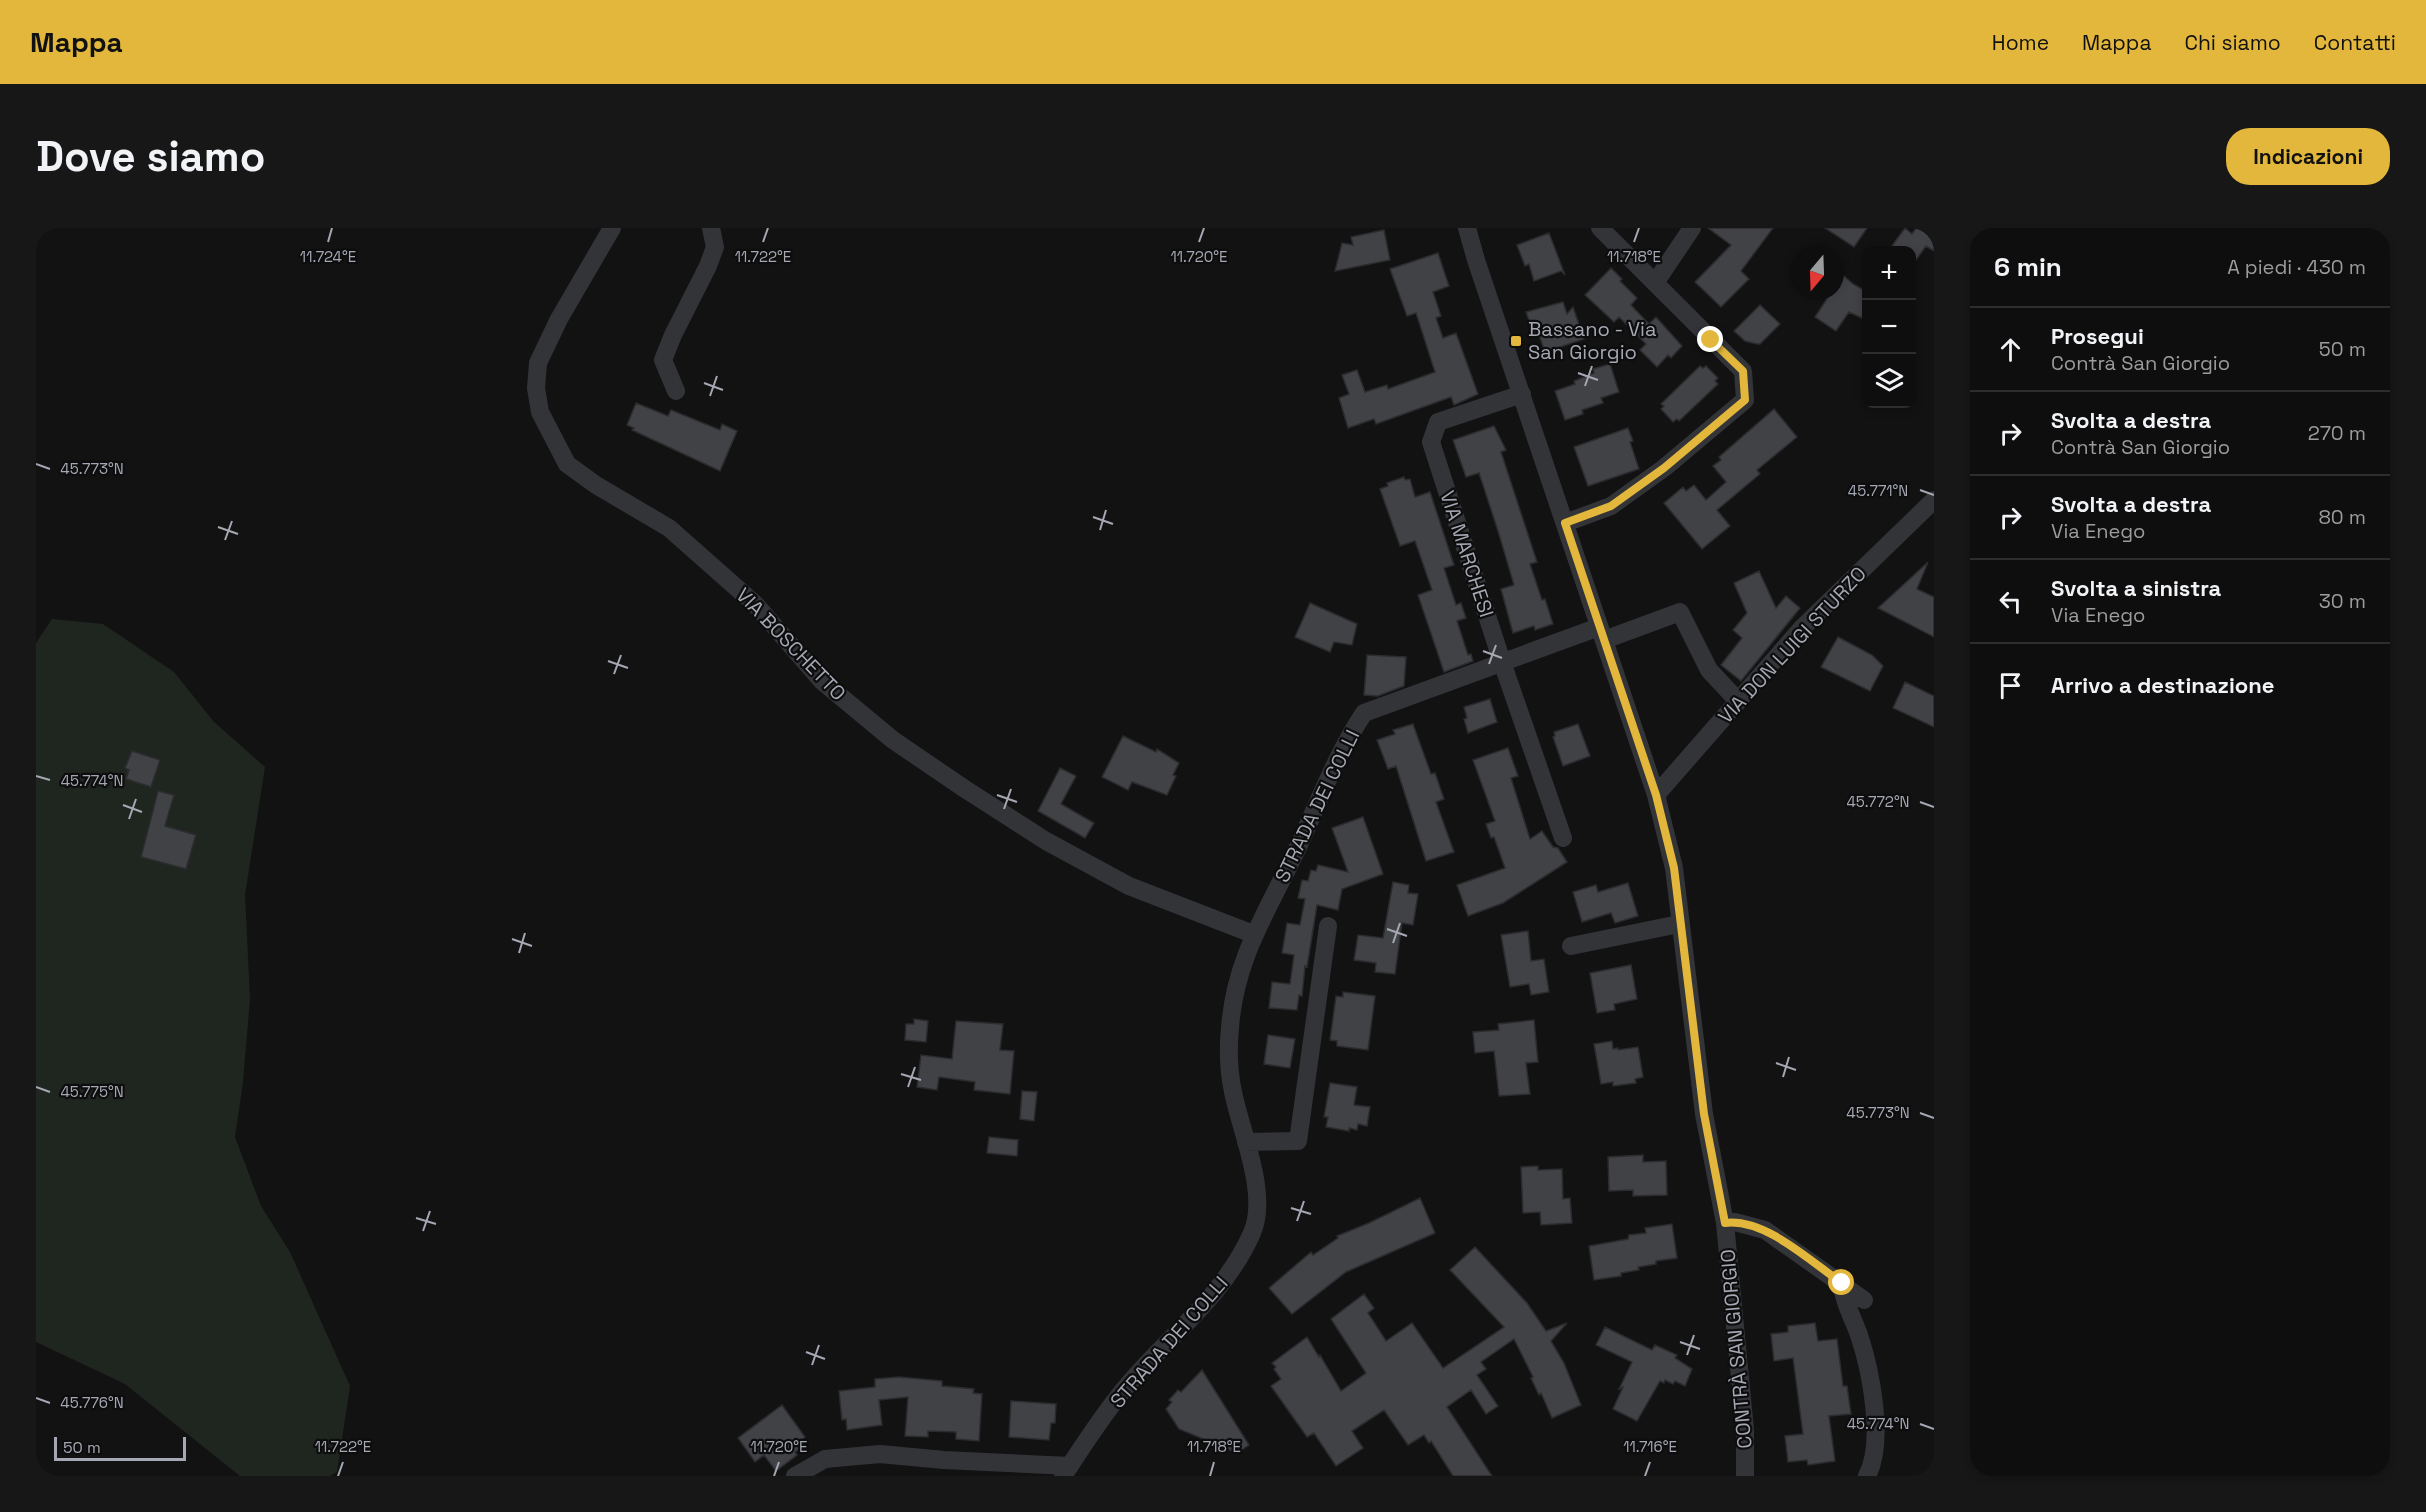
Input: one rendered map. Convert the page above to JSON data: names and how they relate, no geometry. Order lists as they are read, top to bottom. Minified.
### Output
{"streets":{"street":["VIA MARCHESI","VIA BOSCHETTO","VIA DON LUIGI STURZO","STRADA DEI COLLI","CONTRÀ SAN GIORGIO"]},"crossings":[["VIA MARCHESI","STRADA DEI COLLI"],["VIA MARCHESI","CONTRÀ SAN GIORGIO"],["VIA BOSCHETTO","STRADA DEI COLLI"],["VIA DON LUIGI STURZO","STRADA DEI COLLI"],["VIA DON LUIGI STURZO","CONTRÀ SAN GIORGIO"],["STRADA DEI COLLI","CONTRÀ SAN GIORGIO"]],"places":{"transit":["Bassano - Via San Giorgio"]},"scale_bar":"50 m","north":"bottom","page":{"header":"Mappa","nav":["Home","Mappa","Chi siamo","Contatti"],"buttons":"Indicazioni","title":"Dove siamo","heading":["6 min","A piedi · 430 m"],"map_buttons":["+","−"],"list":[["Prosegui","Contrà San Giorgio","50 m"],["Svolta a destra","Contrà San Giorgio","270 m"],["Svolta a destra","Via Enego","80 m"],["Svolta a sinistra","Via Enego","30 m"],"Arrivo a destinazione"],"scale":"50 m"},"coordinates":["11.724°E","11.722°E","11.720°E","11.718°E","45.773°N","45.771°N","45.774°N","45.772°N","45.775°N","45.776°N","11.716°E"]}
